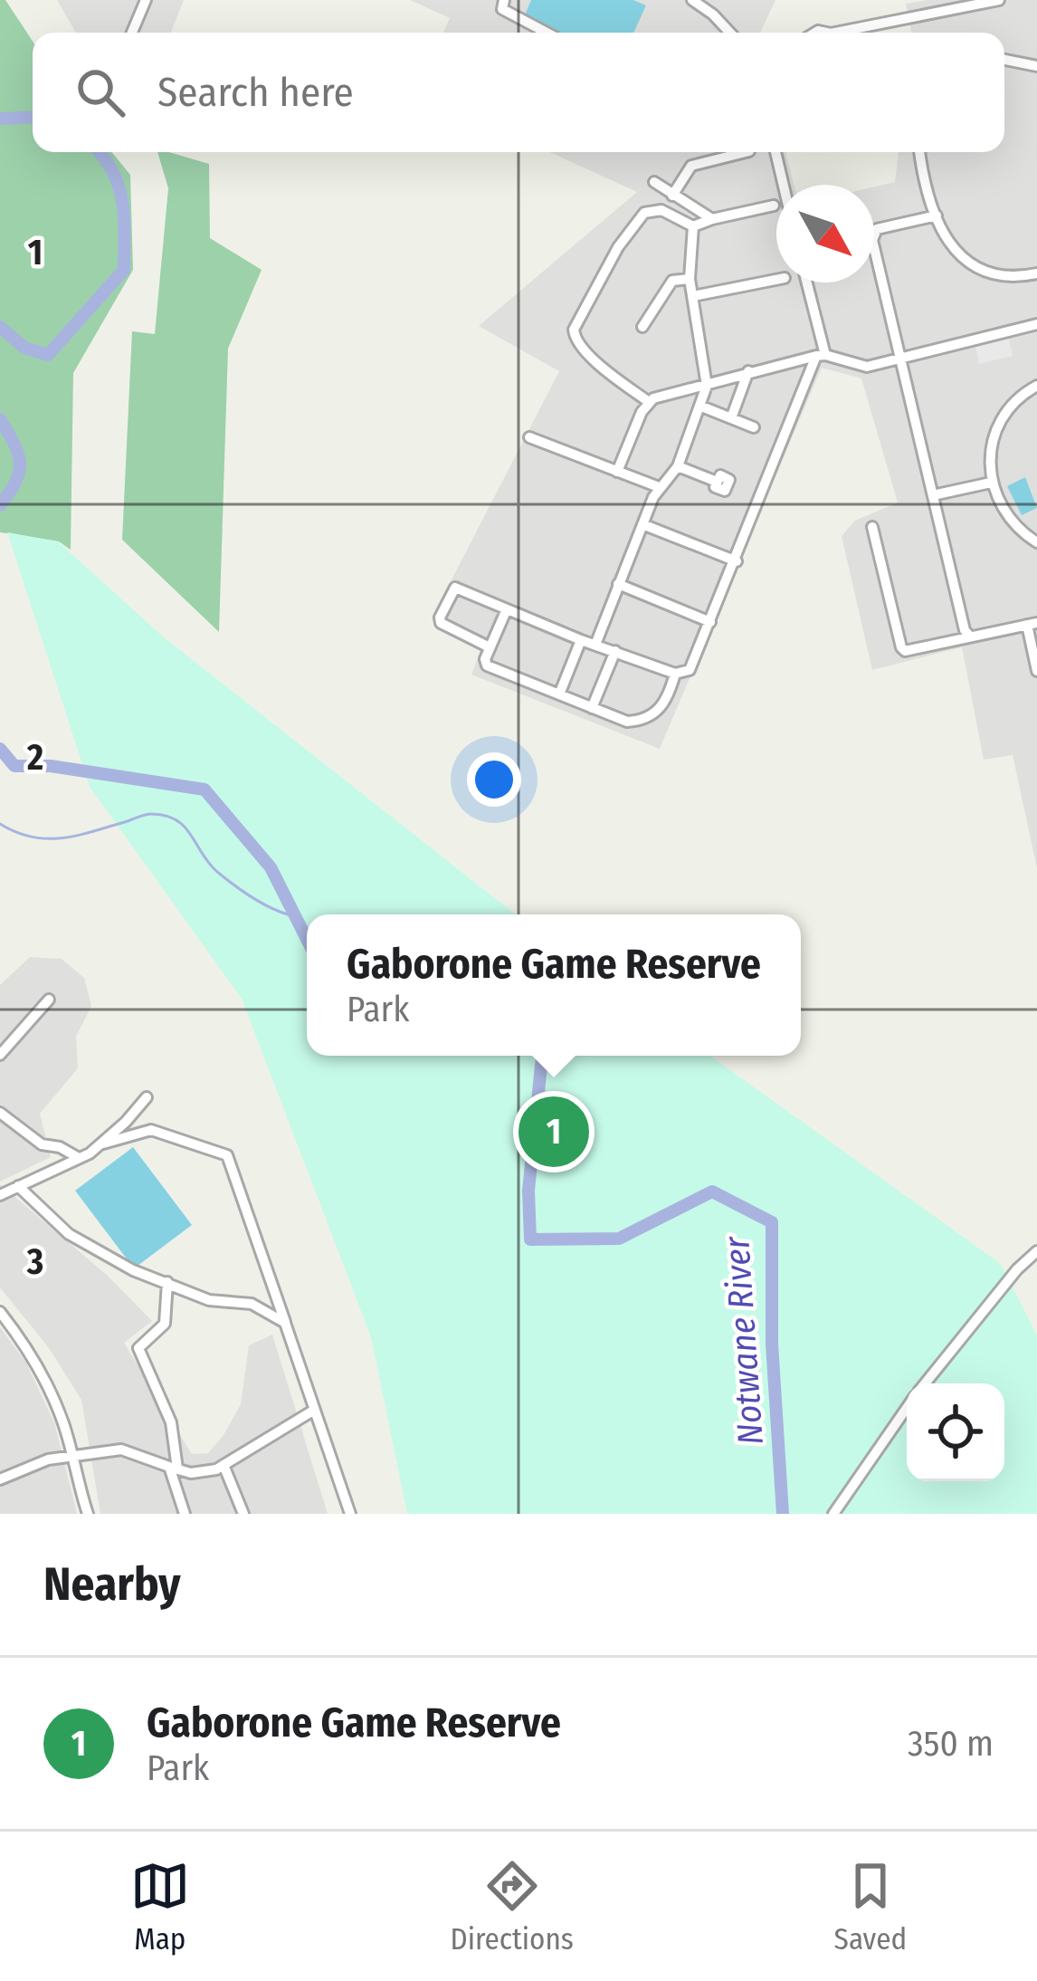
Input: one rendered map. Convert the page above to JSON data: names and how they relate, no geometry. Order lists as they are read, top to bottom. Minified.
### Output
{"water":["Notwane River"],"north":"bottom right","page":{"search":"Search here","popup":["Gaborone Game Reserve","Park"],"pins":"1","heading":"Nearby","list":[{"mark":"1","name":"Gaborone Game Reserve","note":"Park","value":"350 m"}],"nav":["Map","Directions","Saved"]},"grid":{"rows":["1","2","3"]}}
